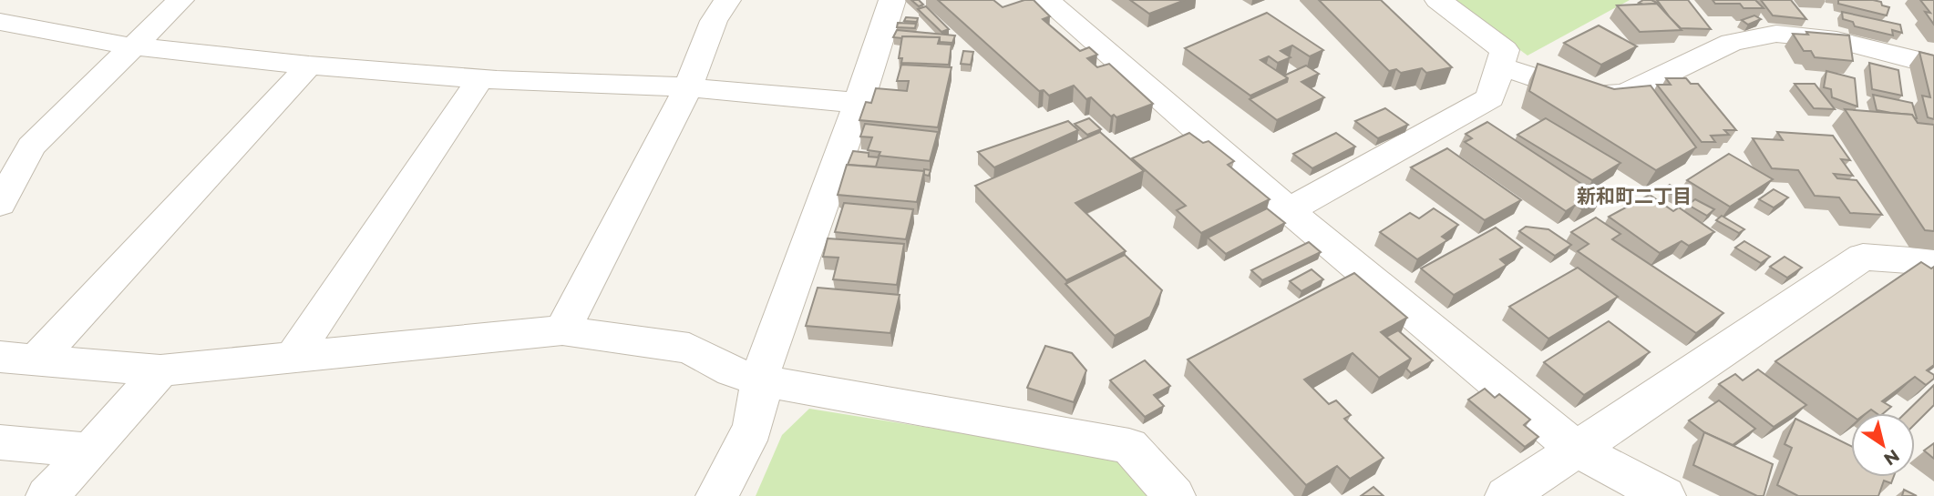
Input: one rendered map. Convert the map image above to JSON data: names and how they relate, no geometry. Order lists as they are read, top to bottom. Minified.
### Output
{"districts":["新和町二丁目"],"north":"bottom right"}
